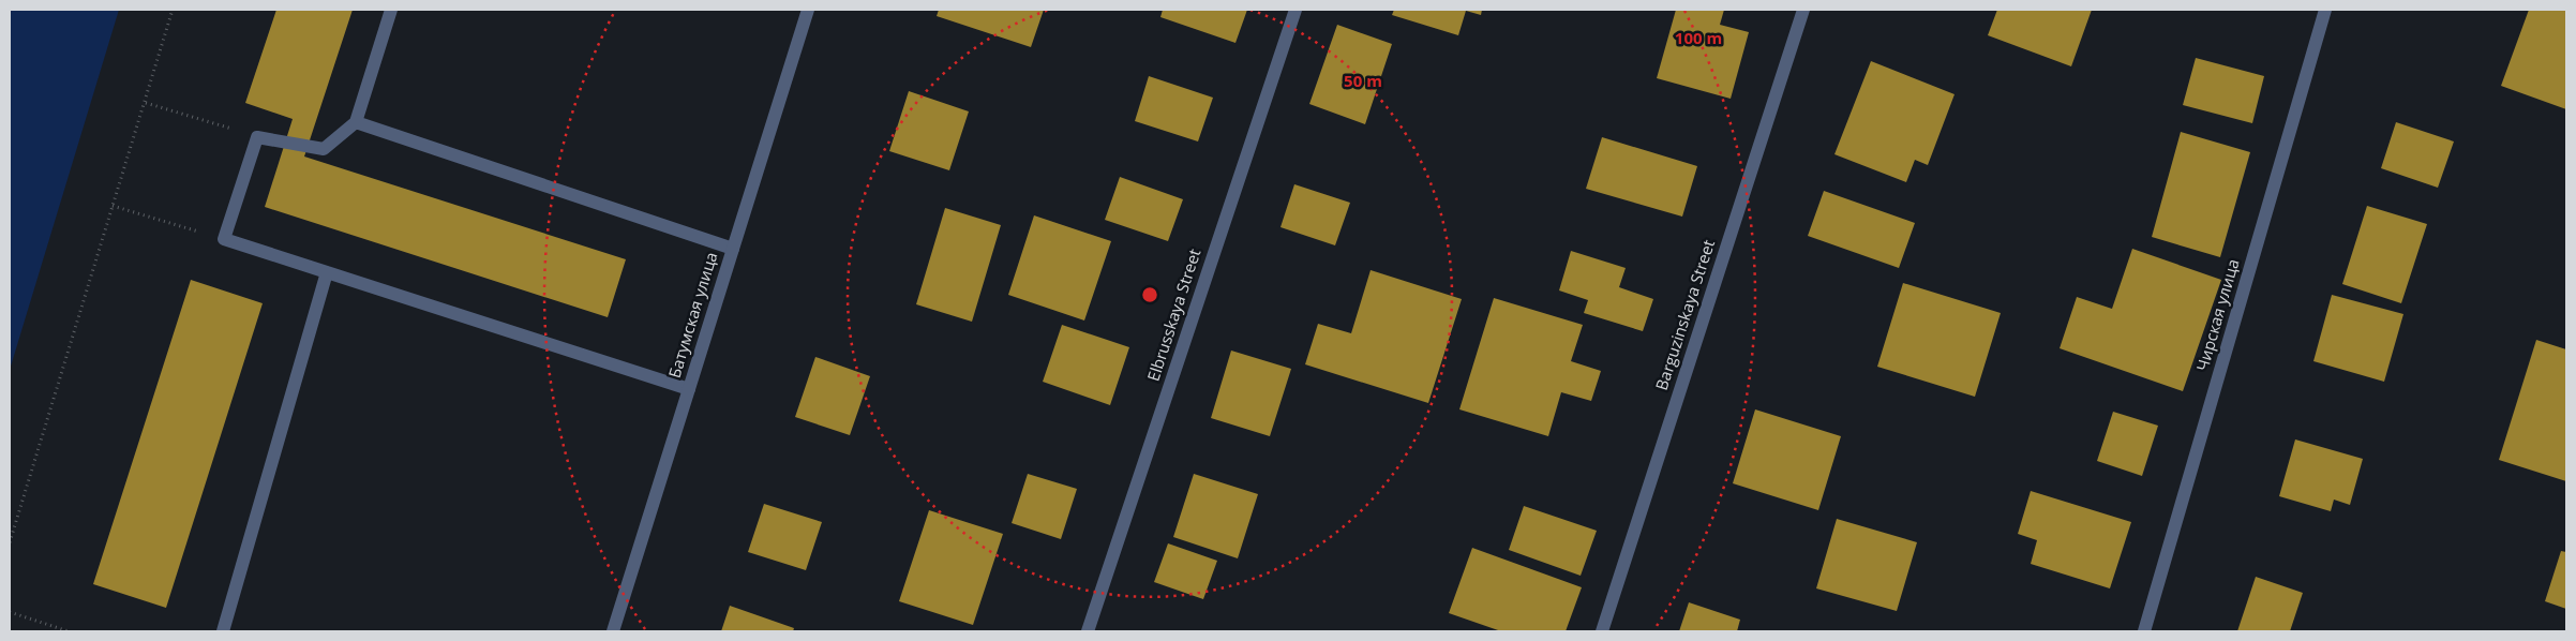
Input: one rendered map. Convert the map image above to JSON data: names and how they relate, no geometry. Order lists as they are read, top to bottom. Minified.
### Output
{"streets":{"street":["Батумская улица","Elbrusskaya Street","Barguzinskaya Street","Чирская улица"]},"rings":["100 m","50 m"]}
